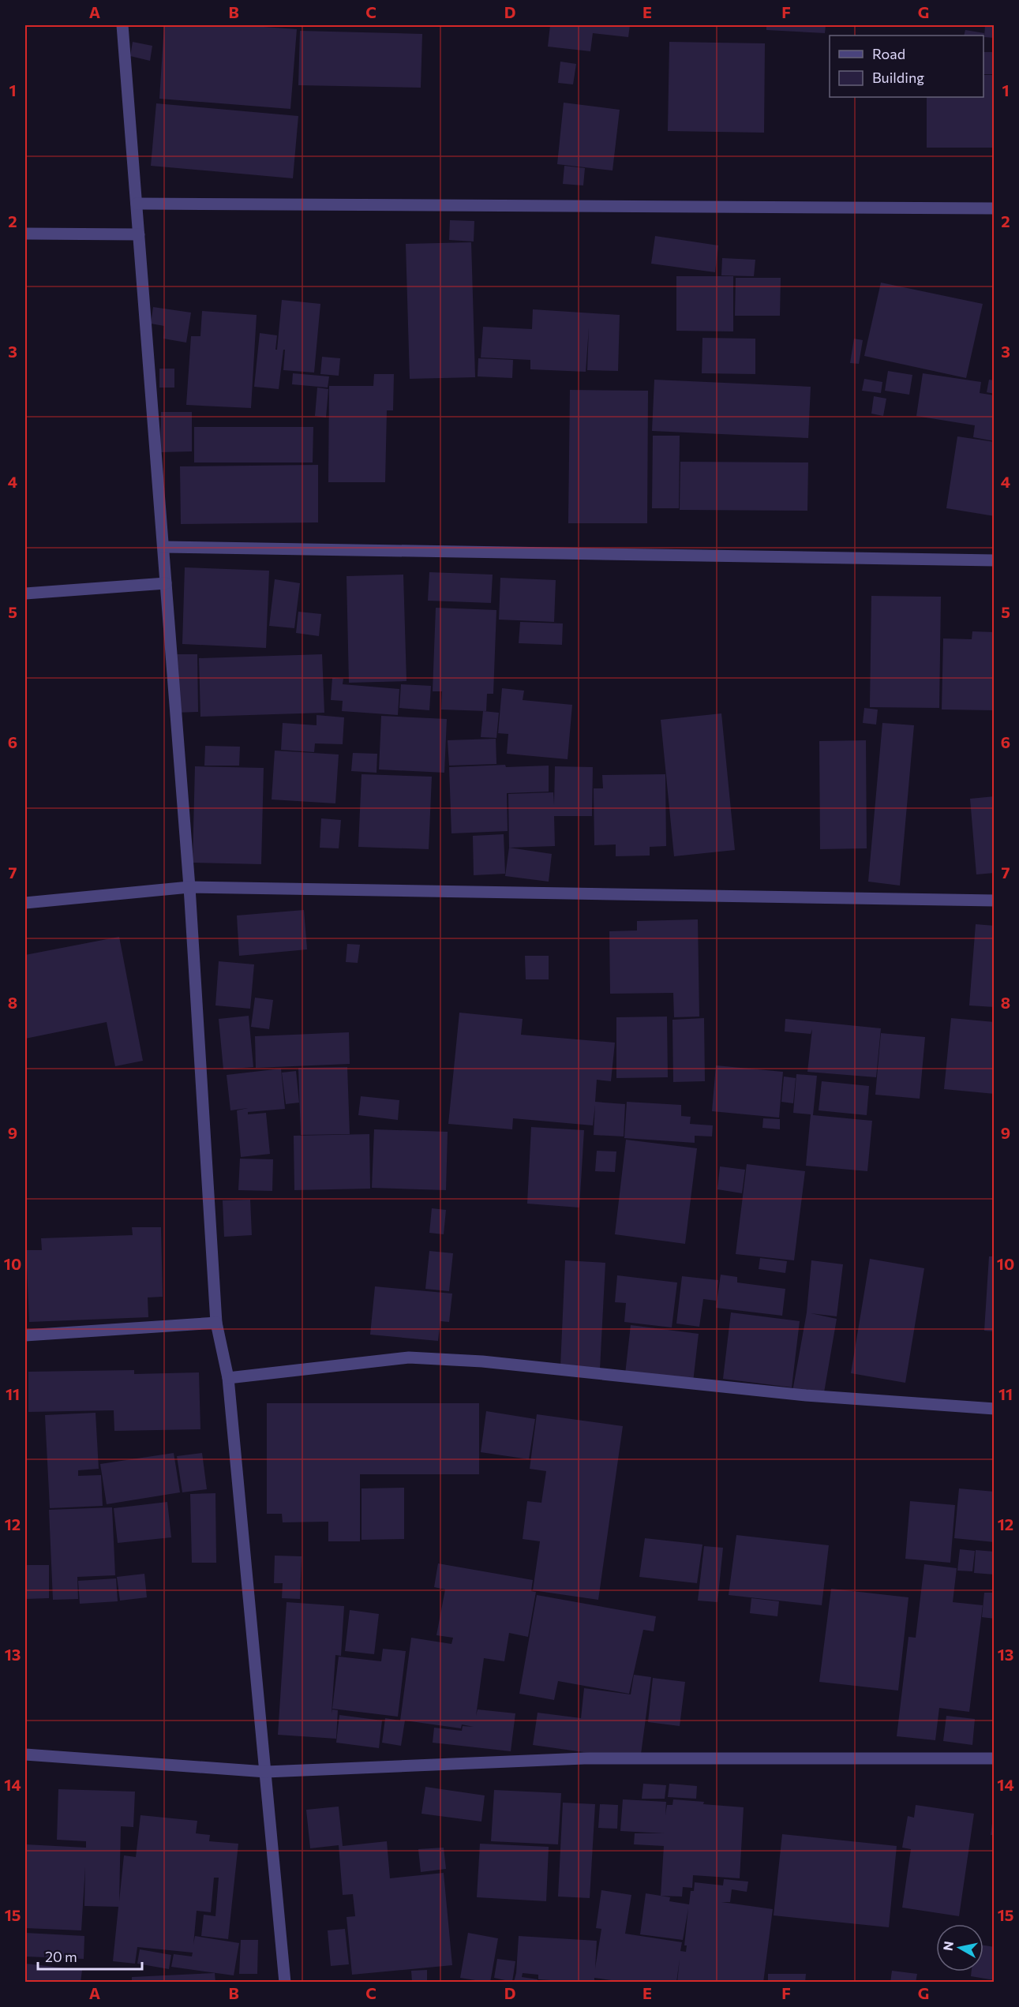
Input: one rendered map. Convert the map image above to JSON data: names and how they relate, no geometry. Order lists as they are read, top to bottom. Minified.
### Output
{"legend":["Road","Building"],"scale_bar":"20 m","north":"left","grid":{"columns":["A","B","C","D","E","F","G"],"rows":["1","2","3","4","5","6","7","8","9","10","11","12","13","14","15"]}}
